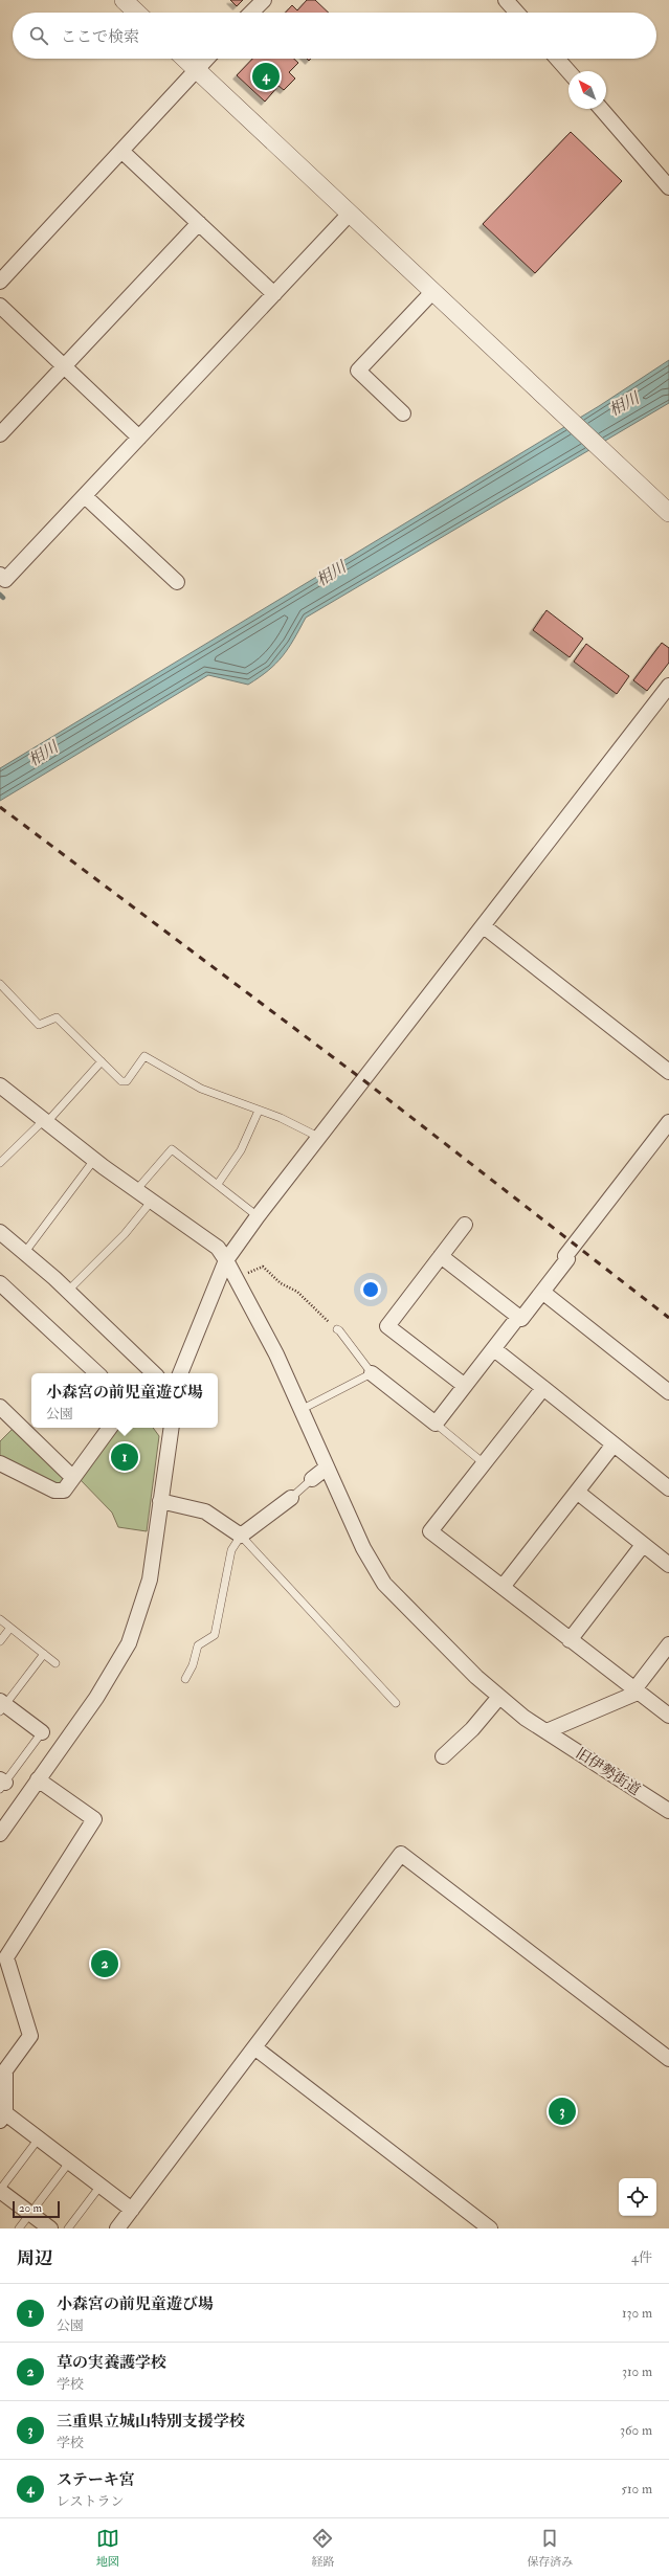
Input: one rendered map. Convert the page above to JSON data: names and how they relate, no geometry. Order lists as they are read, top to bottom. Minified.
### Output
{"streets":{"street":["旧伊勢街道"]},"water":["相川"],"scale_bar":"20 m","north":"top left","page":{"search":"ここで検索","pins":["4","1","2","3"],"popup":["小森宮の前児童遊び場","公園"],"scale":"20 m","heading":["周辺","4件"],"list":[{"mark":"1","name":"小森宮の前児童遊び場","note":"公園","value":"130 m"},{"mark":"2","name":"草の実養護学校","note":"学校","value":"310 m"},{"mark":"3","name":"三重県立城山特別支援学校","note":"学校","value":"360 m"},{"mark":"4","name":"ステーキ宮","note":"レストラン","value":"510 m"}],"nav":["地図","経路","保存済み"]}}
